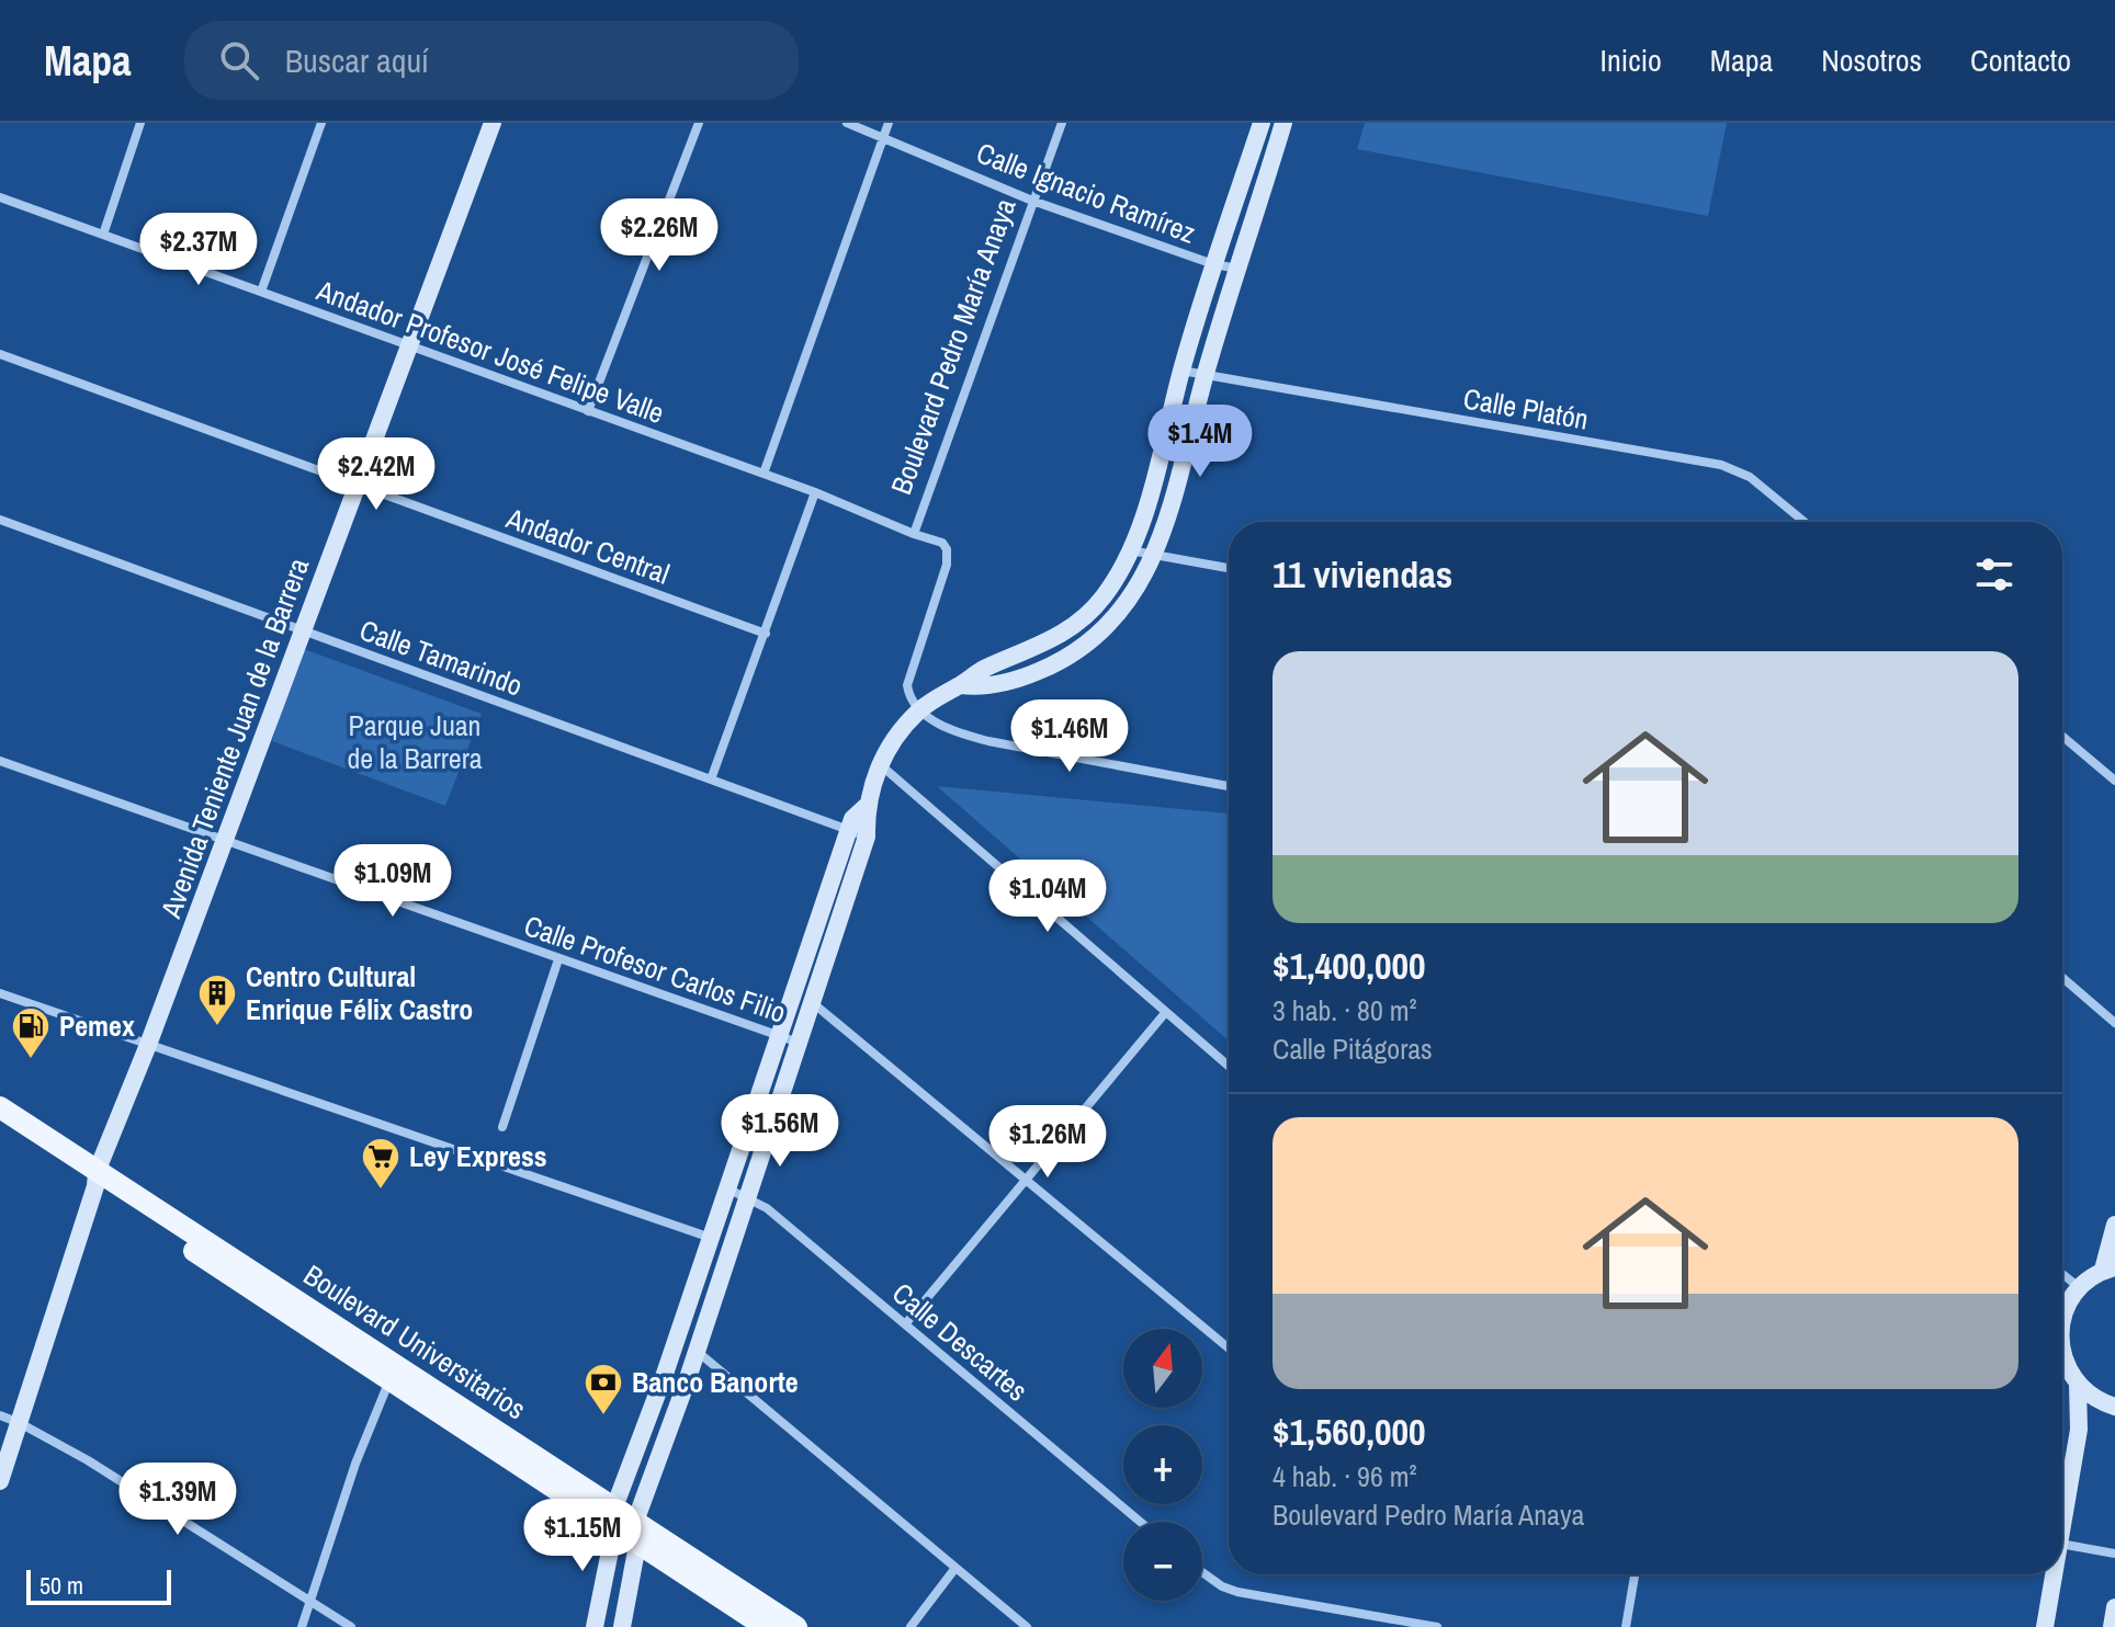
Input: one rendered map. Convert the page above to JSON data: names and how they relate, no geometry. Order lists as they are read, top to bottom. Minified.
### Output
{"streets":{"main road":["Boulevard Universitarios"],"street":["Calle Ignacio Ramírez","Boulevard Pedro María Anaya","Andador Profesor José Felipe Valle","Calle Platón","Andador Central","Calle Tamarindo","Avenida Teniente Juan de la Barrera","Calle Profesor Carlos Filio","Calle Descartes"]},"crossings":[["Calle Ignacio Ramírez","Boulevard Pedro María Anaya"],["Boulevard Pedro María Anaya","Andador Profesor José Felipe Valle"],["Andador Profesor José Felipe Valle","Avenida Teniente Juan de la Barrera"],["Andador Central","Avenida Teniente Juan de la Barrera"],["Calle Tamarindo","Avenida Teniente Juan de la Barrera"],["Avenida Teniente Juan de la Barrera","Calle Profesor Carlos Filio"],["Avenida Teniente Juan de la Barrera","Boulevard Universitarios"]],"parks":["Parque Juan de la Barrera"],"places":{"building":["Centro Cultural Enrique Félix Castro"],"fuel station":["Pemex"],"supermarket":["Ley Express"],"bank":["Banco Banorte"]},"scale_bar":"50 m","north":"top","page":{"header":"Mapa","search":"Buscar aquí","nav":["Inicio","Mapa","Nosotros","Contacto"],"price":["$2.26M","$2.37M","$1.4M","$2.42M","$1.46M","$1.09M","$1.04M","$1.56M","$1.26M","$1.39M","$1.15M"],"heading":"11 viviendas","list":[{"name":"$1,400,000","note":"3 hab. · 80 m² · Calle Pitágoras"},{"name":"$1,560,000","note":"4 hab. · 96 m² · Boulevard Pedro María Anaya"}],"map_buttons":["+","−"],"scale":"50 m"}}
